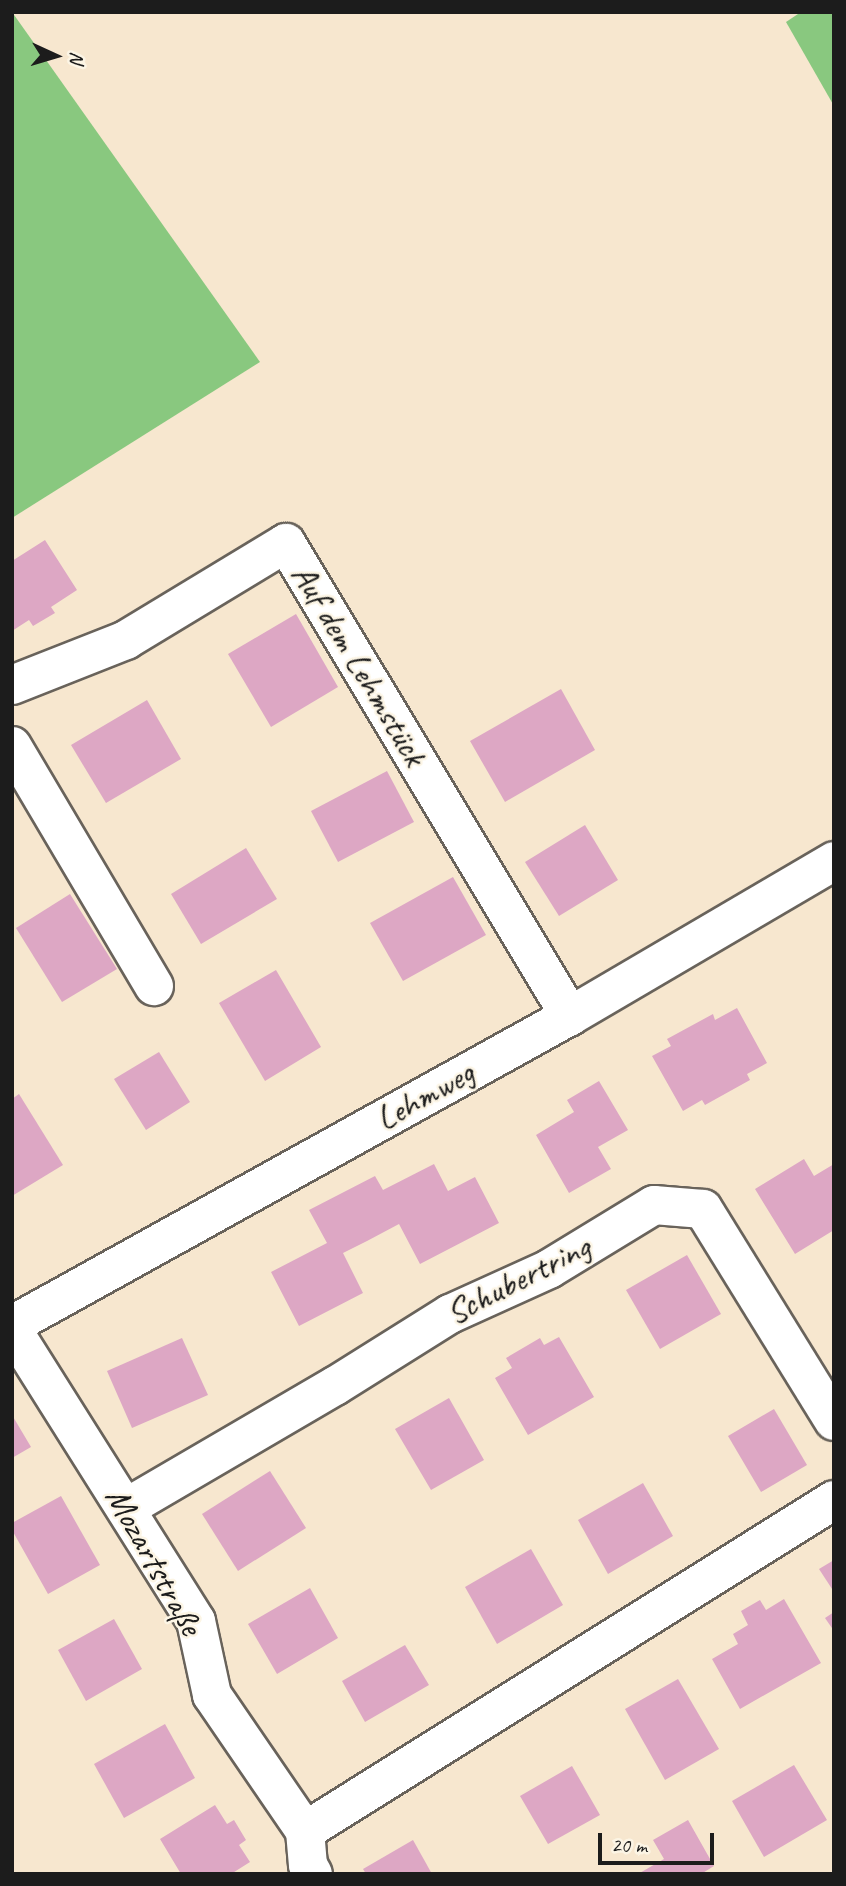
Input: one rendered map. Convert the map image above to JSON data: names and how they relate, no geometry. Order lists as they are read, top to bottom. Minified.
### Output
{"streets":{"street":["Auf dem Lehmstück","Lehmweg","Schubertring","Mozartstraße"]},"crossings":[["Auf dem Lehmstück","Lehmweg"],["Lehmweg","Mozartstraße"],["Schubertring","Mozartstraße"]],"scale_bar":"20 m","north":"right"}
